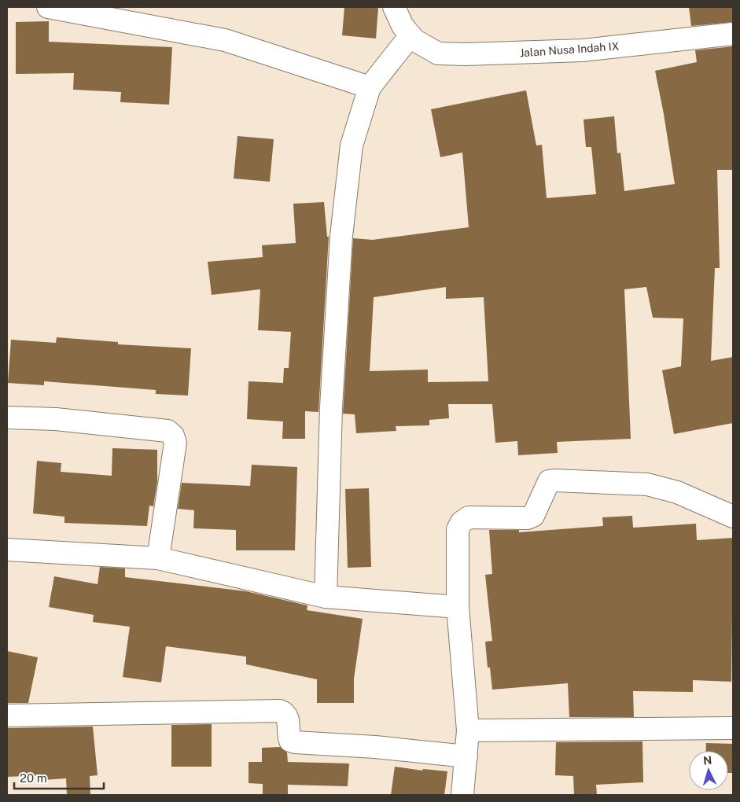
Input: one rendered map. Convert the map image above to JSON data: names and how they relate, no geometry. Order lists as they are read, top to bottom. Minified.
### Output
{"streets":{"street":["Jalan Nusa Indah IX"]},"scale_bar":"20 m","north":"top"}
